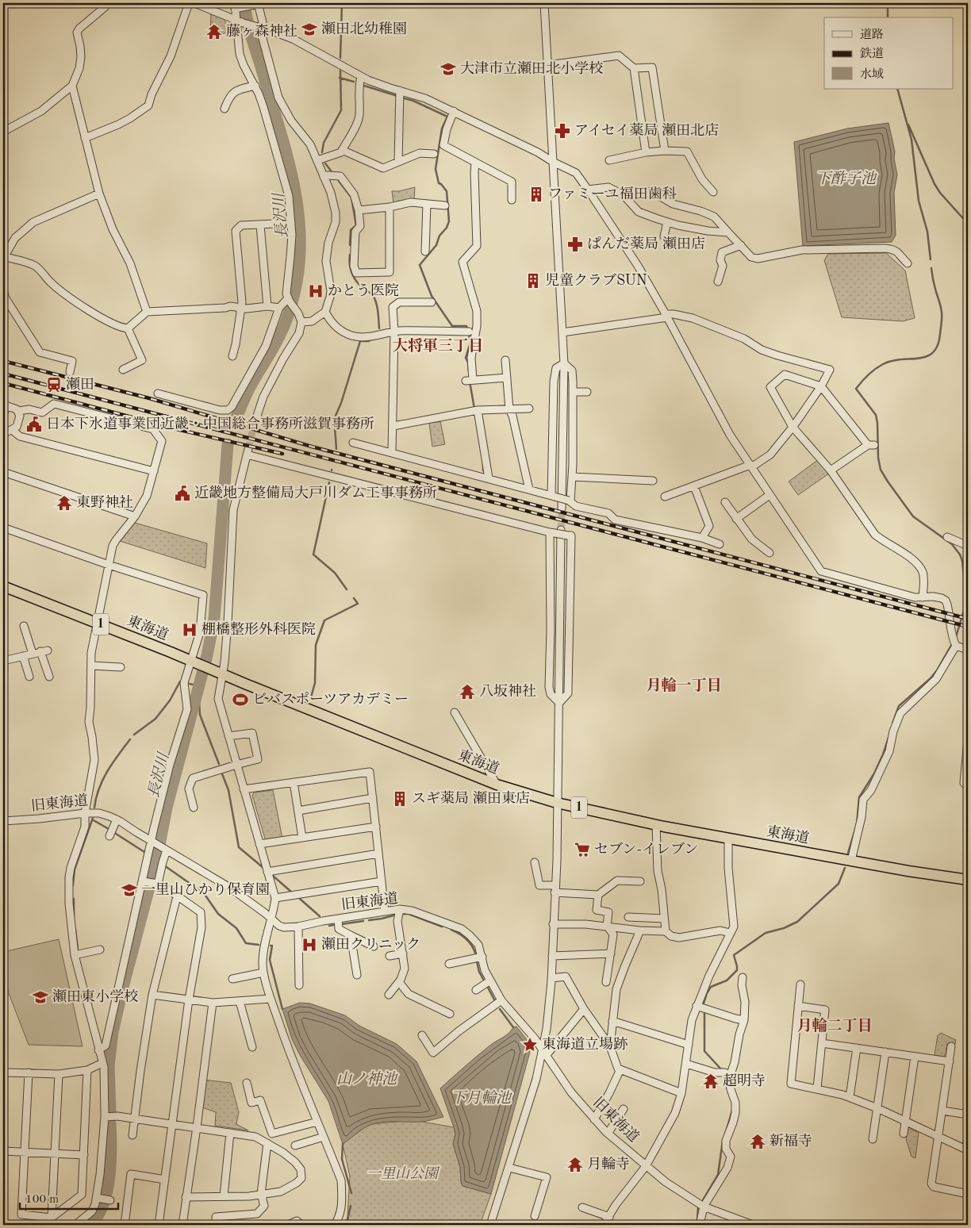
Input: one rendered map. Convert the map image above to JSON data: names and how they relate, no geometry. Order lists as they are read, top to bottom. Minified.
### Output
{"streets":{"highway":["1","東海道"],"street":["旧東海道"]},"districts":["大将軍三丁目","月輪一丁目","月輪二丁目"],"water":["下酢子池","長沢川","山ノ神池","下月輪池"],"parks":["一里山公園"],"places":{"school or university":["瀬田北幼稚園","大津市立瀬田北小学校","一里山ひかり保育園","瀬田東小学校"],"temple":["藤ヶ森神社","東野神社","八坂神社","超明寺","新福寺","月輪寺"],"pharmacy":["アイセイ薬局 瀬田北店","ぱんだ薬局 瀬田店"],"building":["ファミーユ福田歯科","児童クラブSUN","スギ薬局 瀬田東店"],"hospital":["かとう医院","棚橋整形外科医院","瀬田クリニック"],"station":["瀬田"],"public building":["日本下水道事業団近畿・中国総合事務所滋賀事務所","近畿地方整備局大戸川ダム工事事務所"],"sports":["ビバスポーツアカデミー"],"supermarket":["セブン-イレブン"],"place":["東海道立場跡"]},"legend":["道路","鉄道","水域"],"scale_bar":"100 m"}
